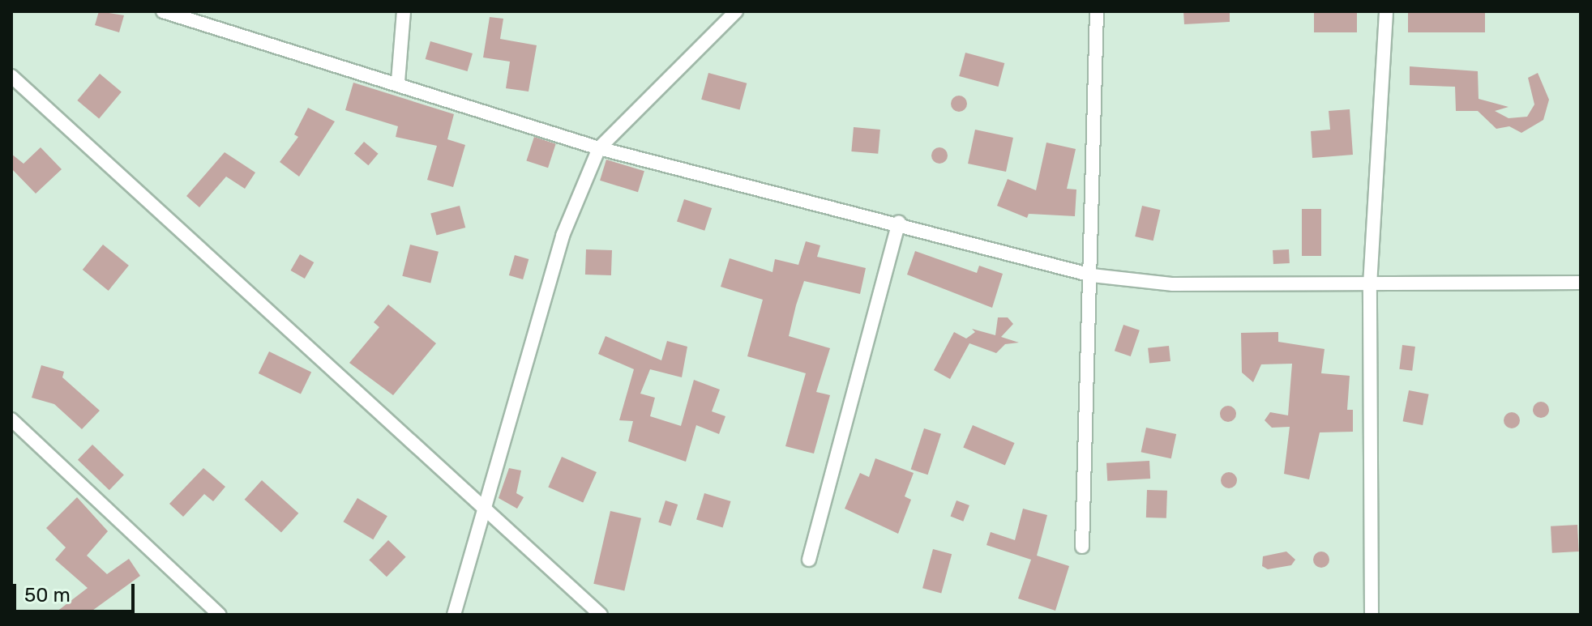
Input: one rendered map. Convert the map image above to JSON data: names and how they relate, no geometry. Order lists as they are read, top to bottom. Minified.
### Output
{"scale_bar":"50 m"}
